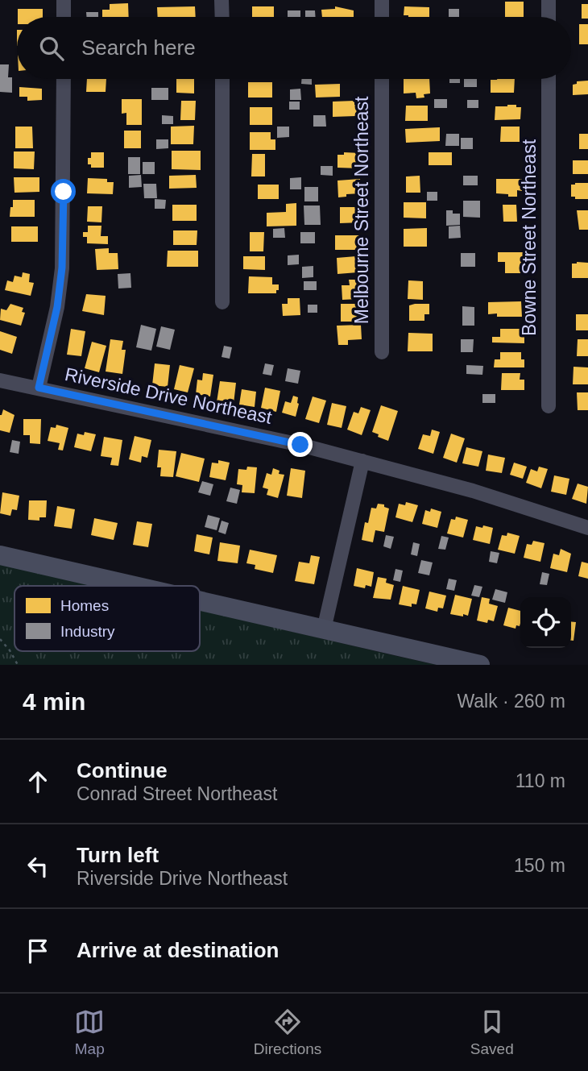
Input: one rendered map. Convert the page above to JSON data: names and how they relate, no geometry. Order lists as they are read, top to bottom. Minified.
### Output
{"streets":{"street":["Melbourne Street Northeast","Bowne Street Northeast","Riverside Drive Northeast"]},"legend":["Homes","Industry"],"page":{"search":"Search here","heading":["4 min","Walk · 260 m"],"list":[["Continue","Conrad Street Northeast","110 m"],["Turn left","Riverside Drive Northeast","150 m"],"Arrive at destination"],"nav":["Map","Directions","Saved"]}}
